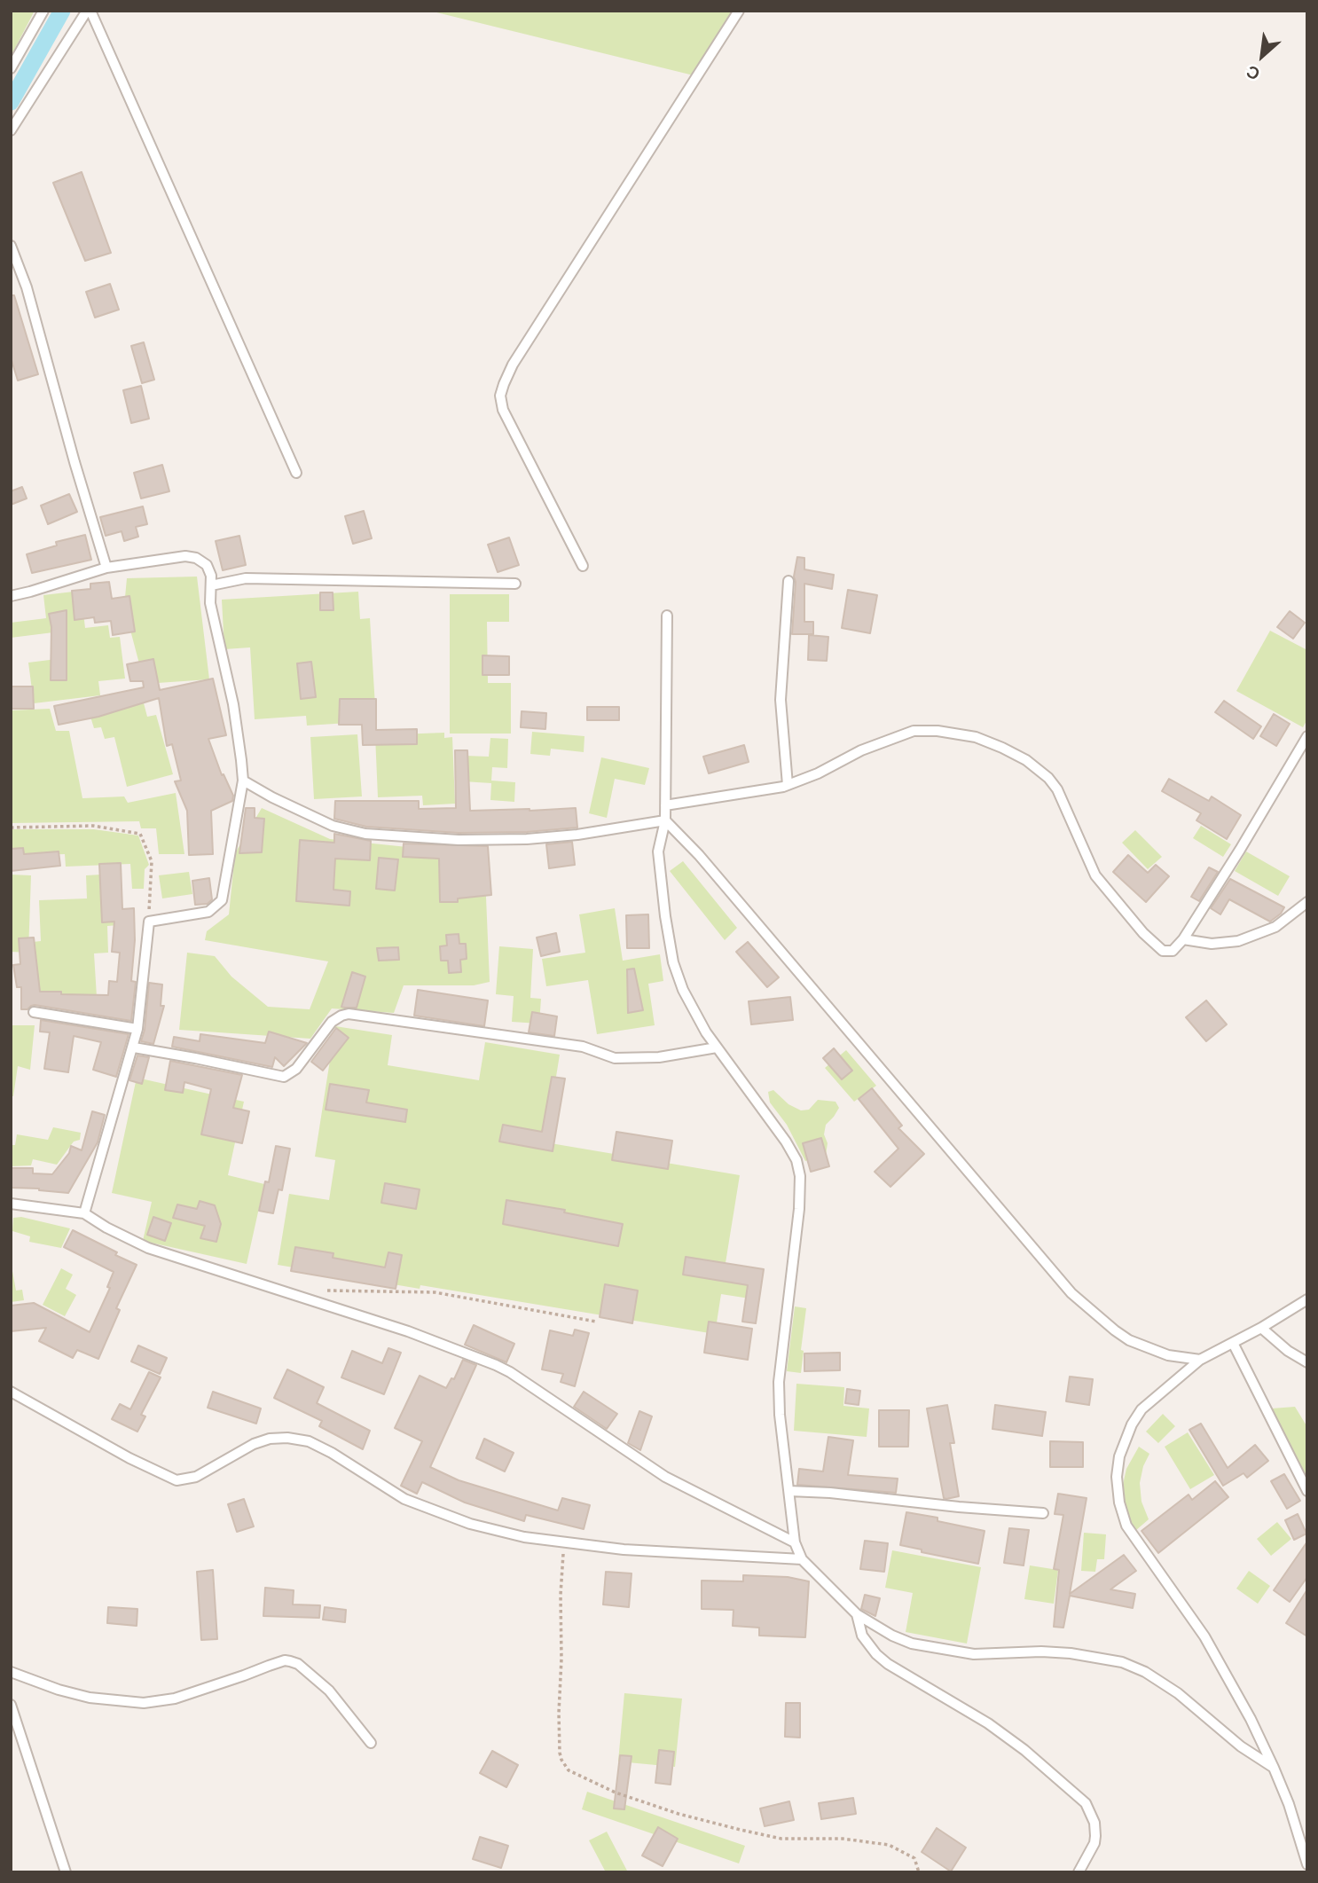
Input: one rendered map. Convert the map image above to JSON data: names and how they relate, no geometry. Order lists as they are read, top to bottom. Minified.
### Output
{"north":"bottom left"}
